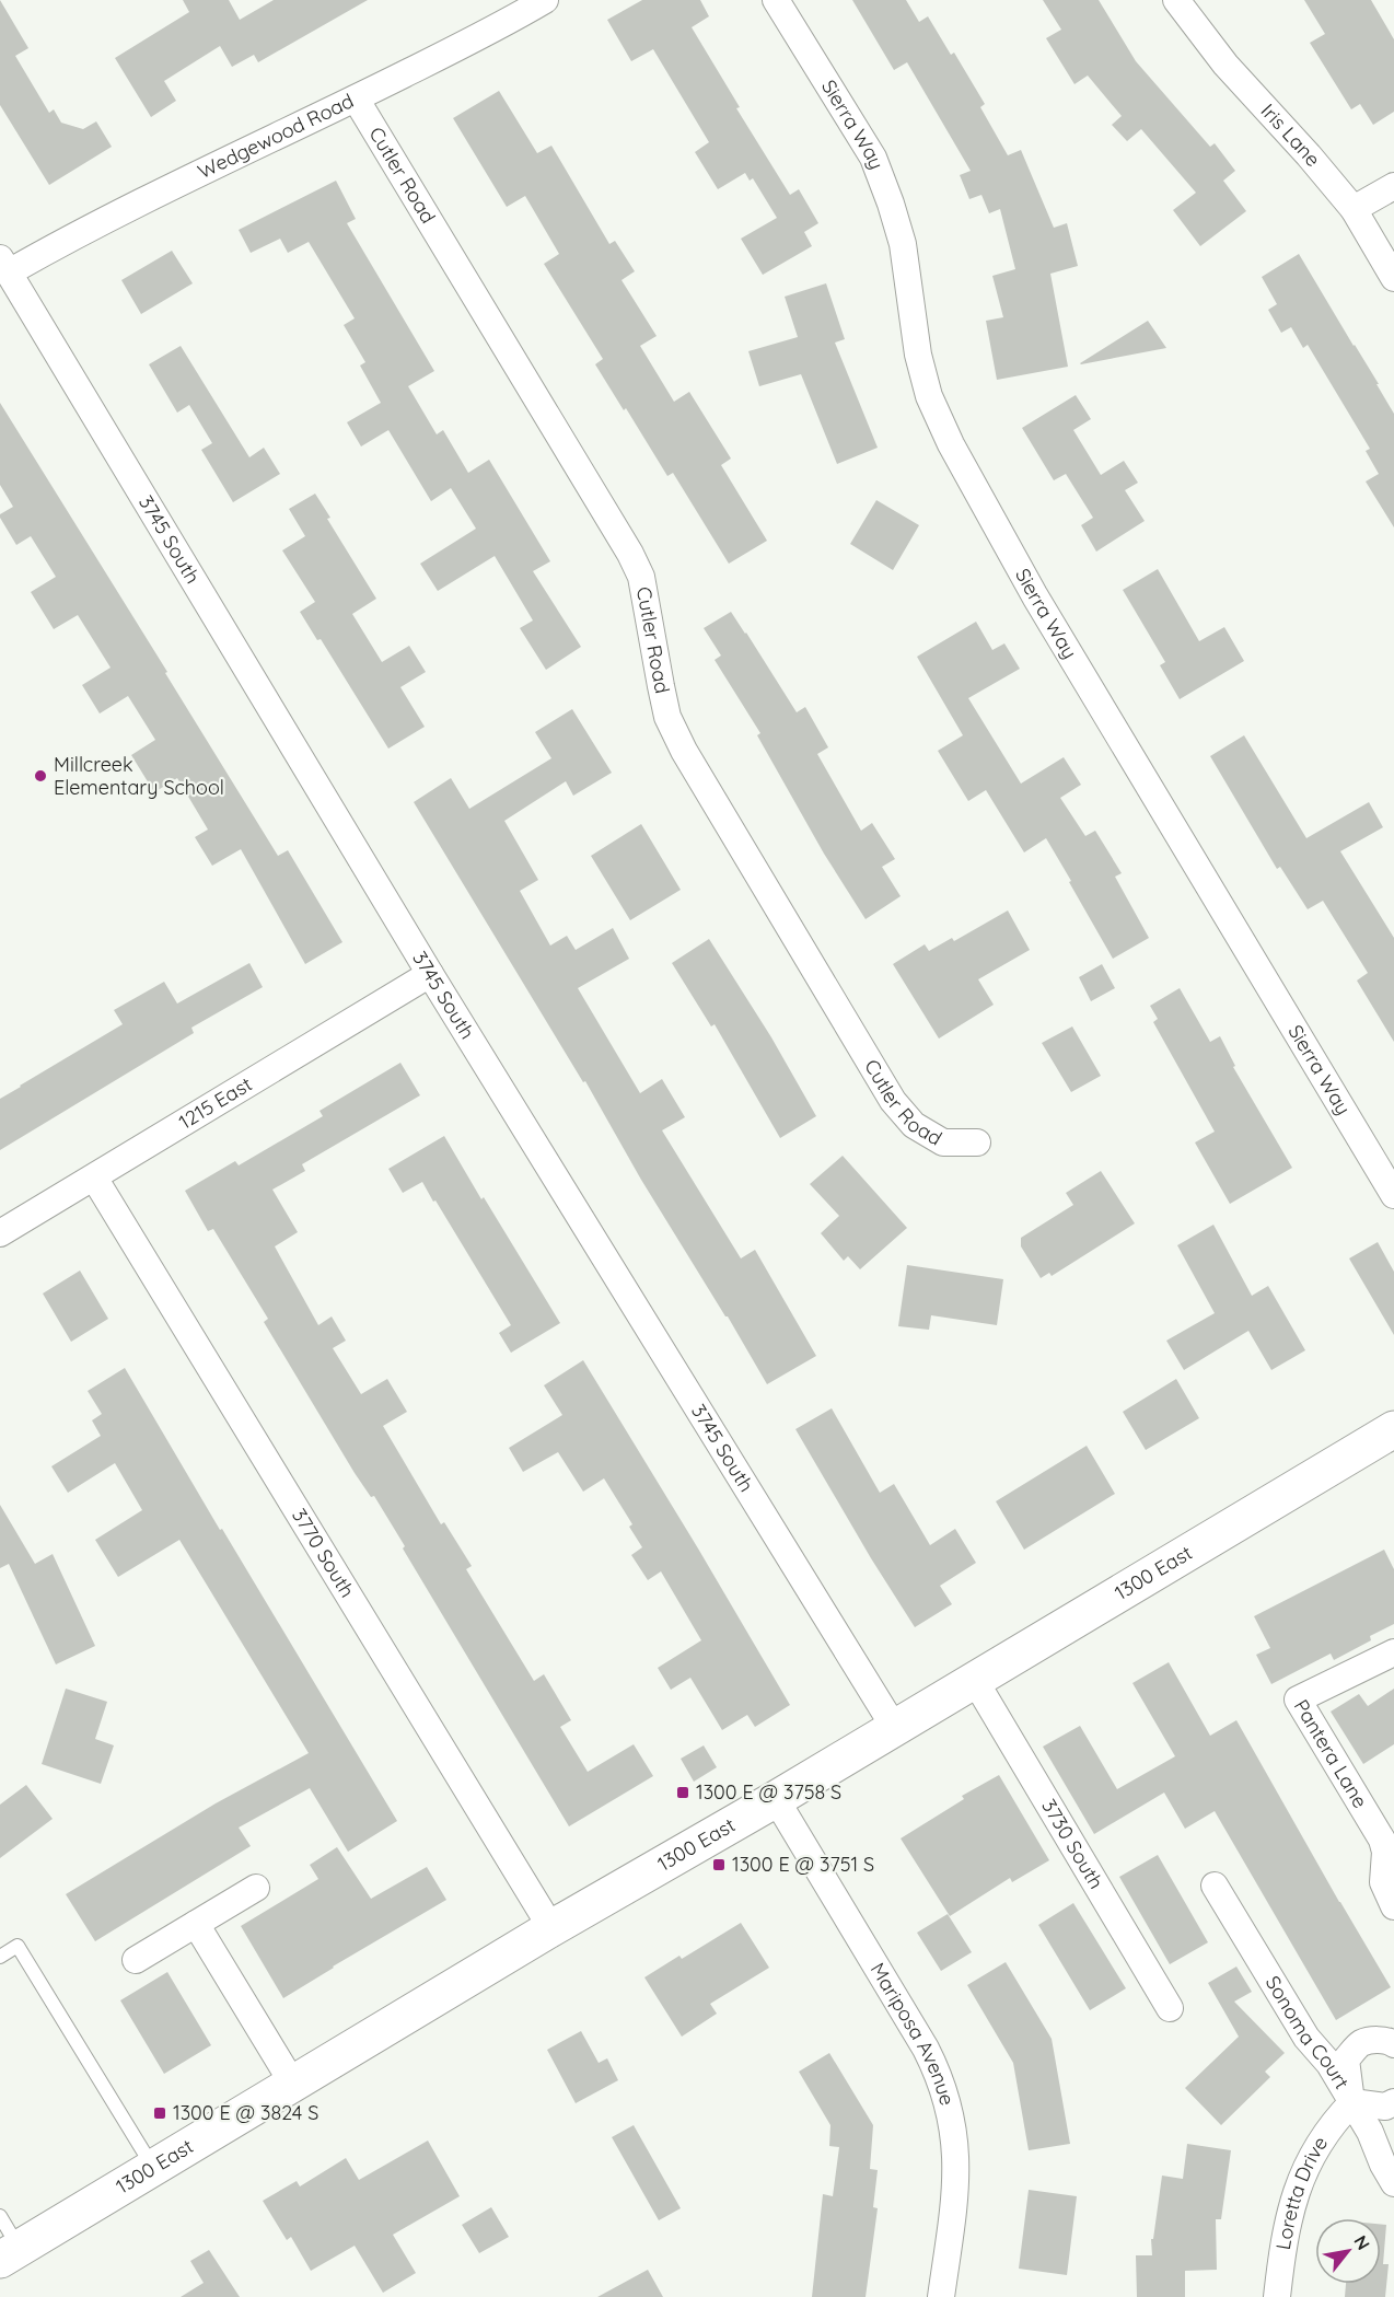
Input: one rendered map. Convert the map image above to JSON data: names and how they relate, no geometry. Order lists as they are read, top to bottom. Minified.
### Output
{"streets":{"main road":["1300 East"],"street":["Sierra Way","Iris Lane","Wedgewood Road","Cutler Road","3745 South","1215 East","3770 South","Pantera Lane","3730 South","Sonoma Court","Mariposa Avenue","Loretta Drive"]},"crossings":[["Wedgewood Road","Cutler Road"],["Wedgewood Road","3745 South"],["3745 South","1215 East"],["3745 South","1300 East"],["1215 East","3770 South"],["3770 South","1300 East"],["1300 East","3730 South"],["1300 East","Mariposa Avenue"],["Sonoma Court","Loretta Drive"]],"places":{"other":["Millcreek Elementary School"],"transit":["1300 E @ 3758 S","1300 E @ 3751 S","1300 E @ 3824 S"]},"north":"top right"}
